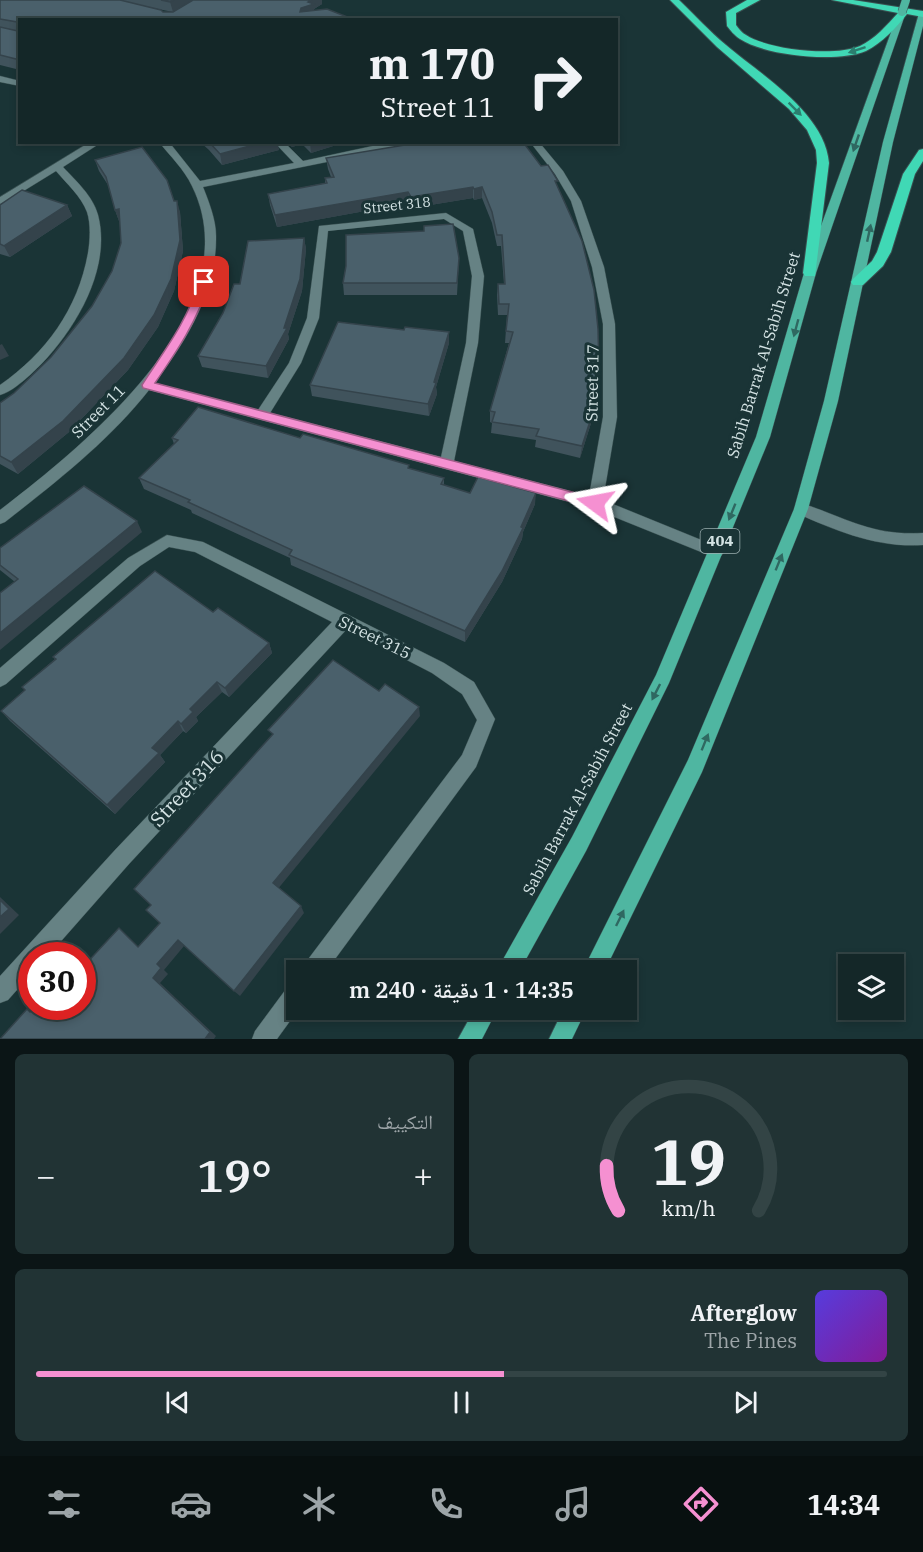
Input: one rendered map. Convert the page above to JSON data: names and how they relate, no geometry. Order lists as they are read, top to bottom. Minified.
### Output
{"streets":{"main road":["Sabih Barrak Al-Sabih Street","404"],"street":["Street 318","Street 317","Street 11","Street 315","Street 316"]},"crossings":[["Street 315","Street 316"]],"page":{"turn":["170 m","Street 11"],"limit":"30","trip":"14:35 · 1 دقيقة · 240 m","tile":"التكييف","heat":["−","19°","+"],"song":["Afterglow","The Pines"],"tabs":"14:34","gauge":["19","km/h"]}}
